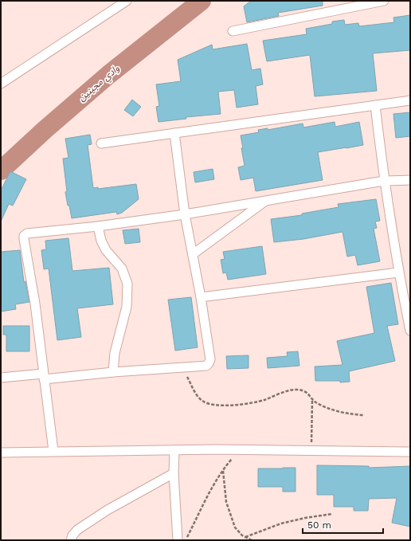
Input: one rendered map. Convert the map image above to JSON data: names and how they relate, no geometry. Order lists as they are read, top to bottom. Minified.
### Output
{"water":["وادي مجينين"],"scale_bar":"50 m"}
